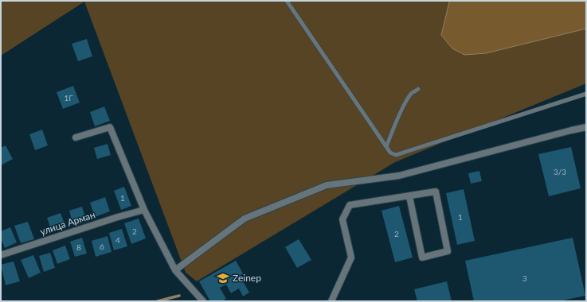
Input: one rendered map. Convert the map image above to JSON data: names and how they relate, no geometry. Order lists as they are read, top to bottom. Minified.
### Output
{"streets":{"street":["улица Арман"]},"places":{"school or university":["Zeinep"]},"house_numbers":["1Г","3/3","1","1","2","2","4","6","8","3"]}
